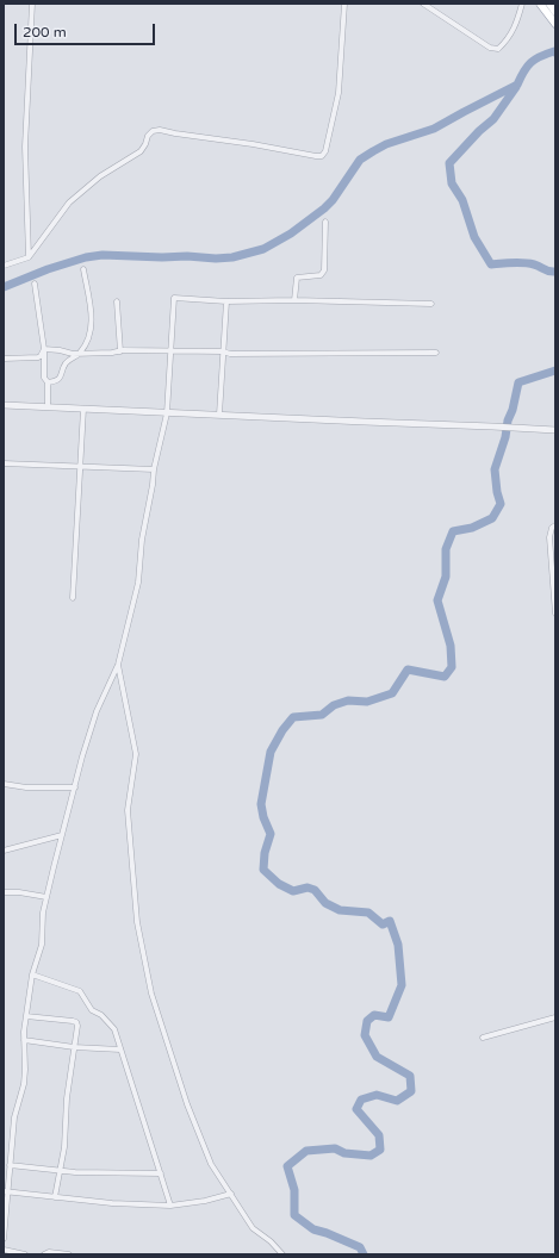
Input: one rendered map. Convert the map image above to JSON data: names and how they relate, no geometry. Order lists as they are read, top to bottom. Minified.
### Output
{"scale_bar":"200 m"}
